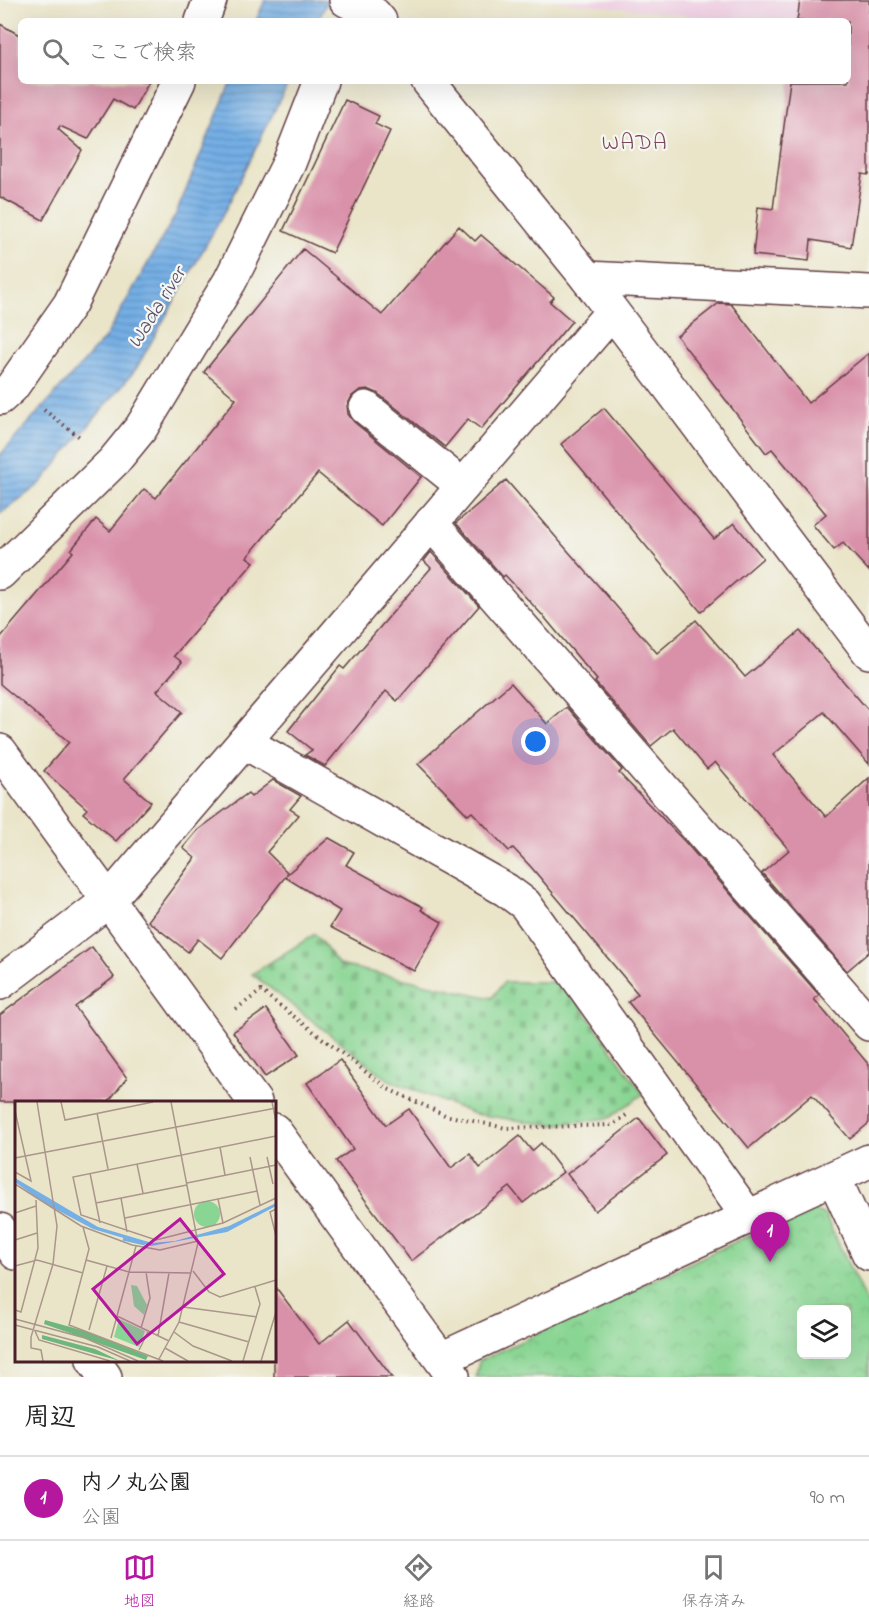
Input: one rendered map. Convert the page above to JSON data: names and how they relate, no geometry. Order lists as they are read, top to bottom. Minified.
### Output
{"districts":["WADA"],"water":["Wada river"],"page":{"search":"ここで検索","pins":"1","heading":"周辺","list":[{"mark":"1","name":"内ノ丸公園","note":"公園","value":"90 m"}],"nav":["地図","経路","保存済み"]}}
